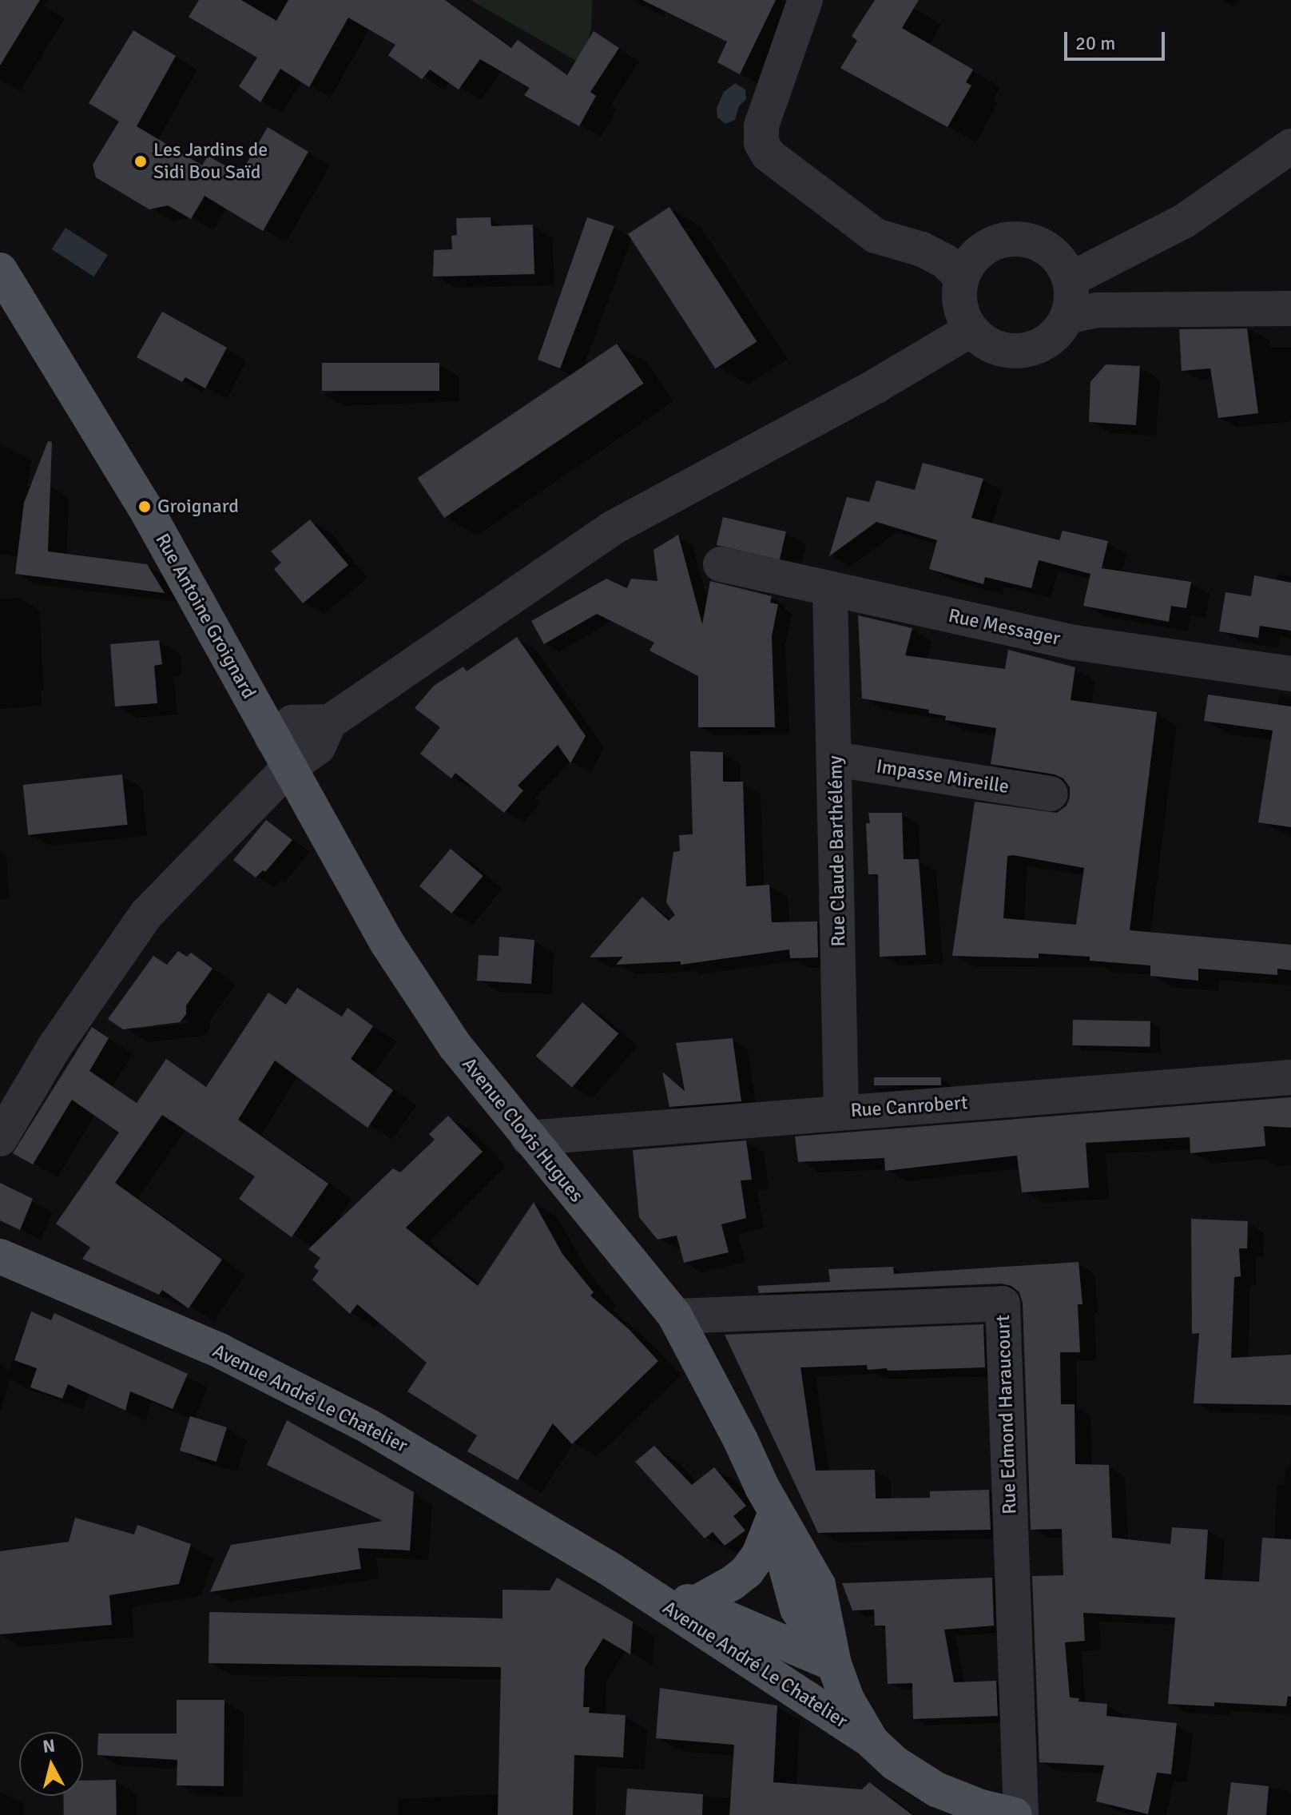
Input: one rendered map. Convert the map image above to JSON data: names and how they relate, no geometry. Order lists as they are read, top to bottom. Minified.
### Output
{"streets":{"main road":["Rue Antoine Groignard","Avenue Clovis Hugues","Avenue André Le Chatelier"],"street":["Rue Messager","Impasse Mireille","Rue Claude Barthélémy","Rue Canrobert","Rue Edmond Haraucourt"]},"crossings":[["Rue Antoine Groignard","Avenue Clovis Hugues"],["Rue Messager","Rue Claude Barthélémy"],["Impasse Mireille","Rue Claude Barthélémy"],["Rue Claude Barthélémy","Rue Canrobert"],["Rue Canrobert","Avenue Clovis Hugues"],["Avenue Clovis Hugues","Avenue André Le Chatelier"],["Avenue Clovis Hugues","Rue Edmond Haraucourt"]],"places":["Les Jardins de Sidi Bou Saïd","Groignard"],"scale_bar":"20 m","north":"top"}
